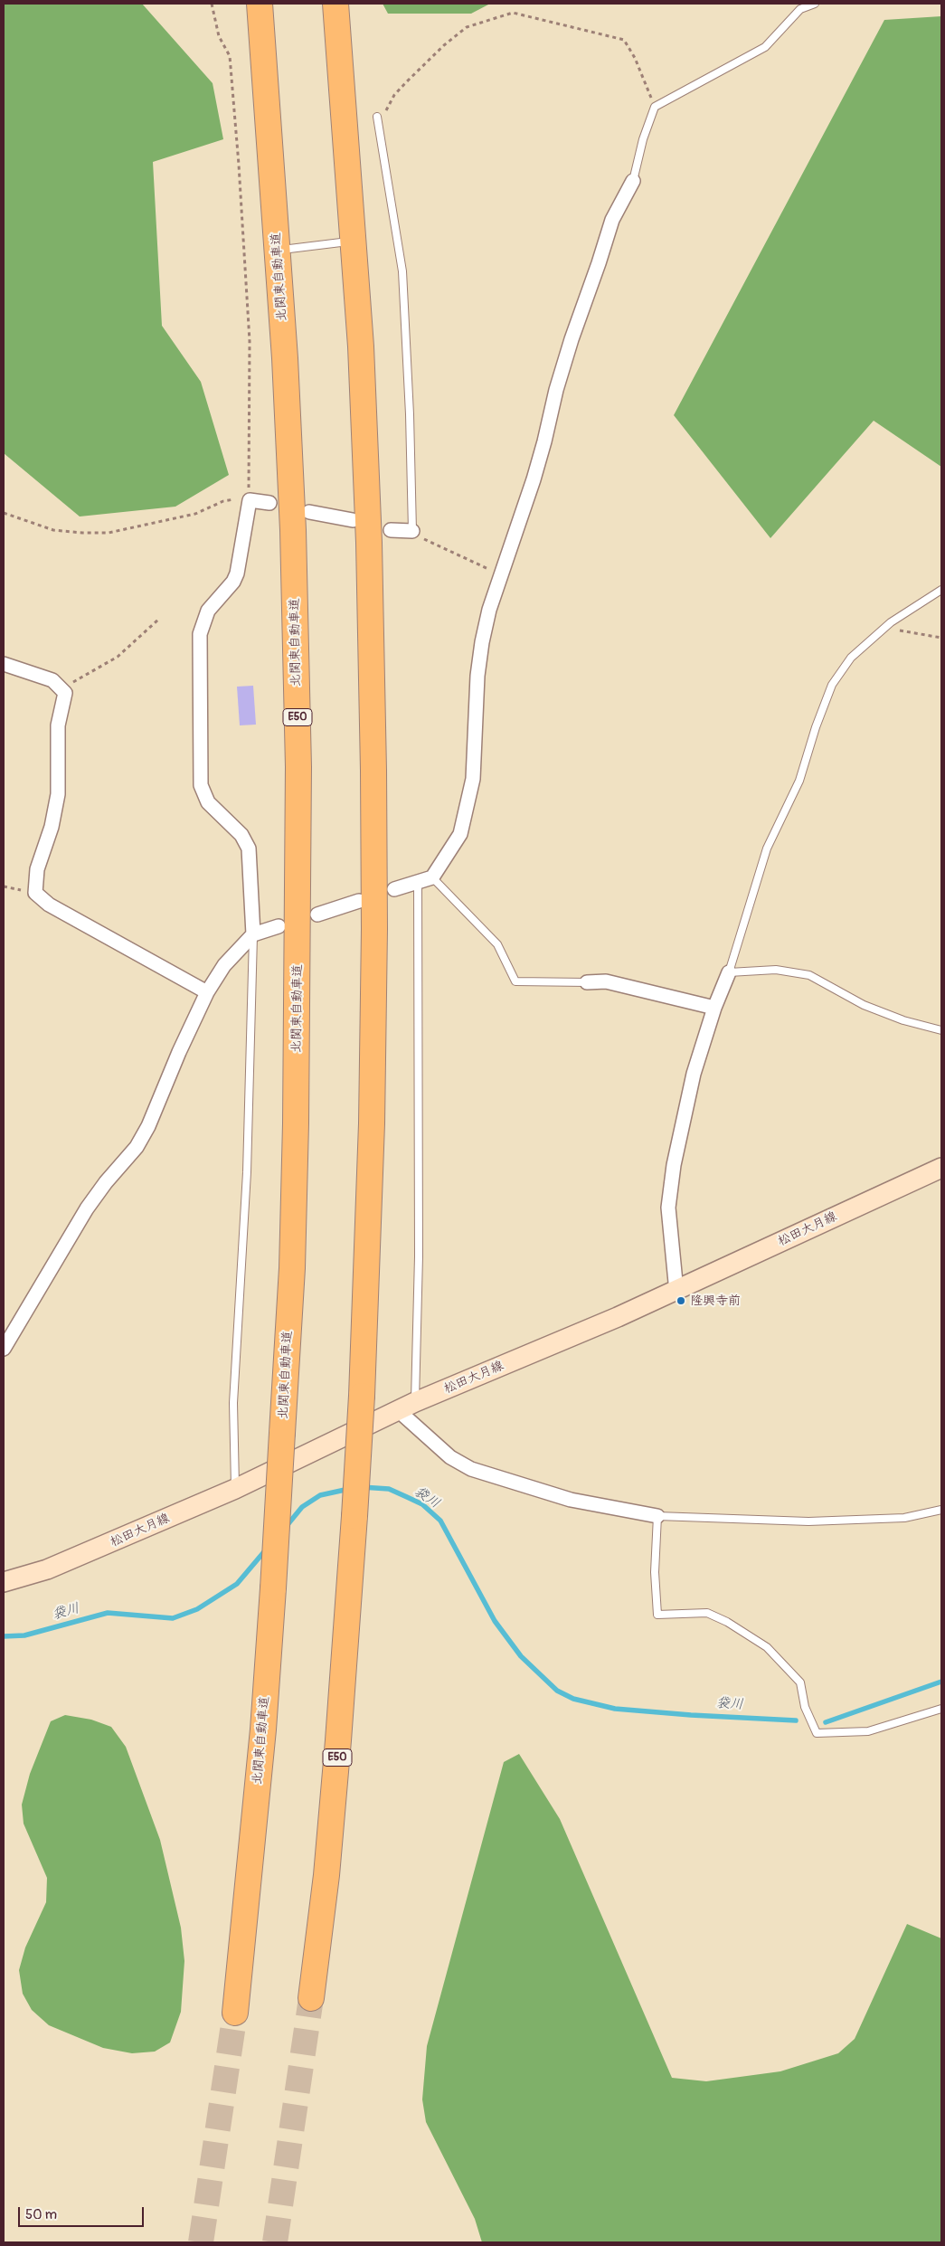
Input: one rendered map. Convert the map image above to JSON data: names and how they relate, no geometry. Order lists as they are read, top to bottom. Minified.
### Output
{"streets":{"highway":["北関東自動車道","E50"],"main road":["松田大月線"]},"water":["袋川"],"places":["隆興寺前"],"scale_bar":"50 m"}
